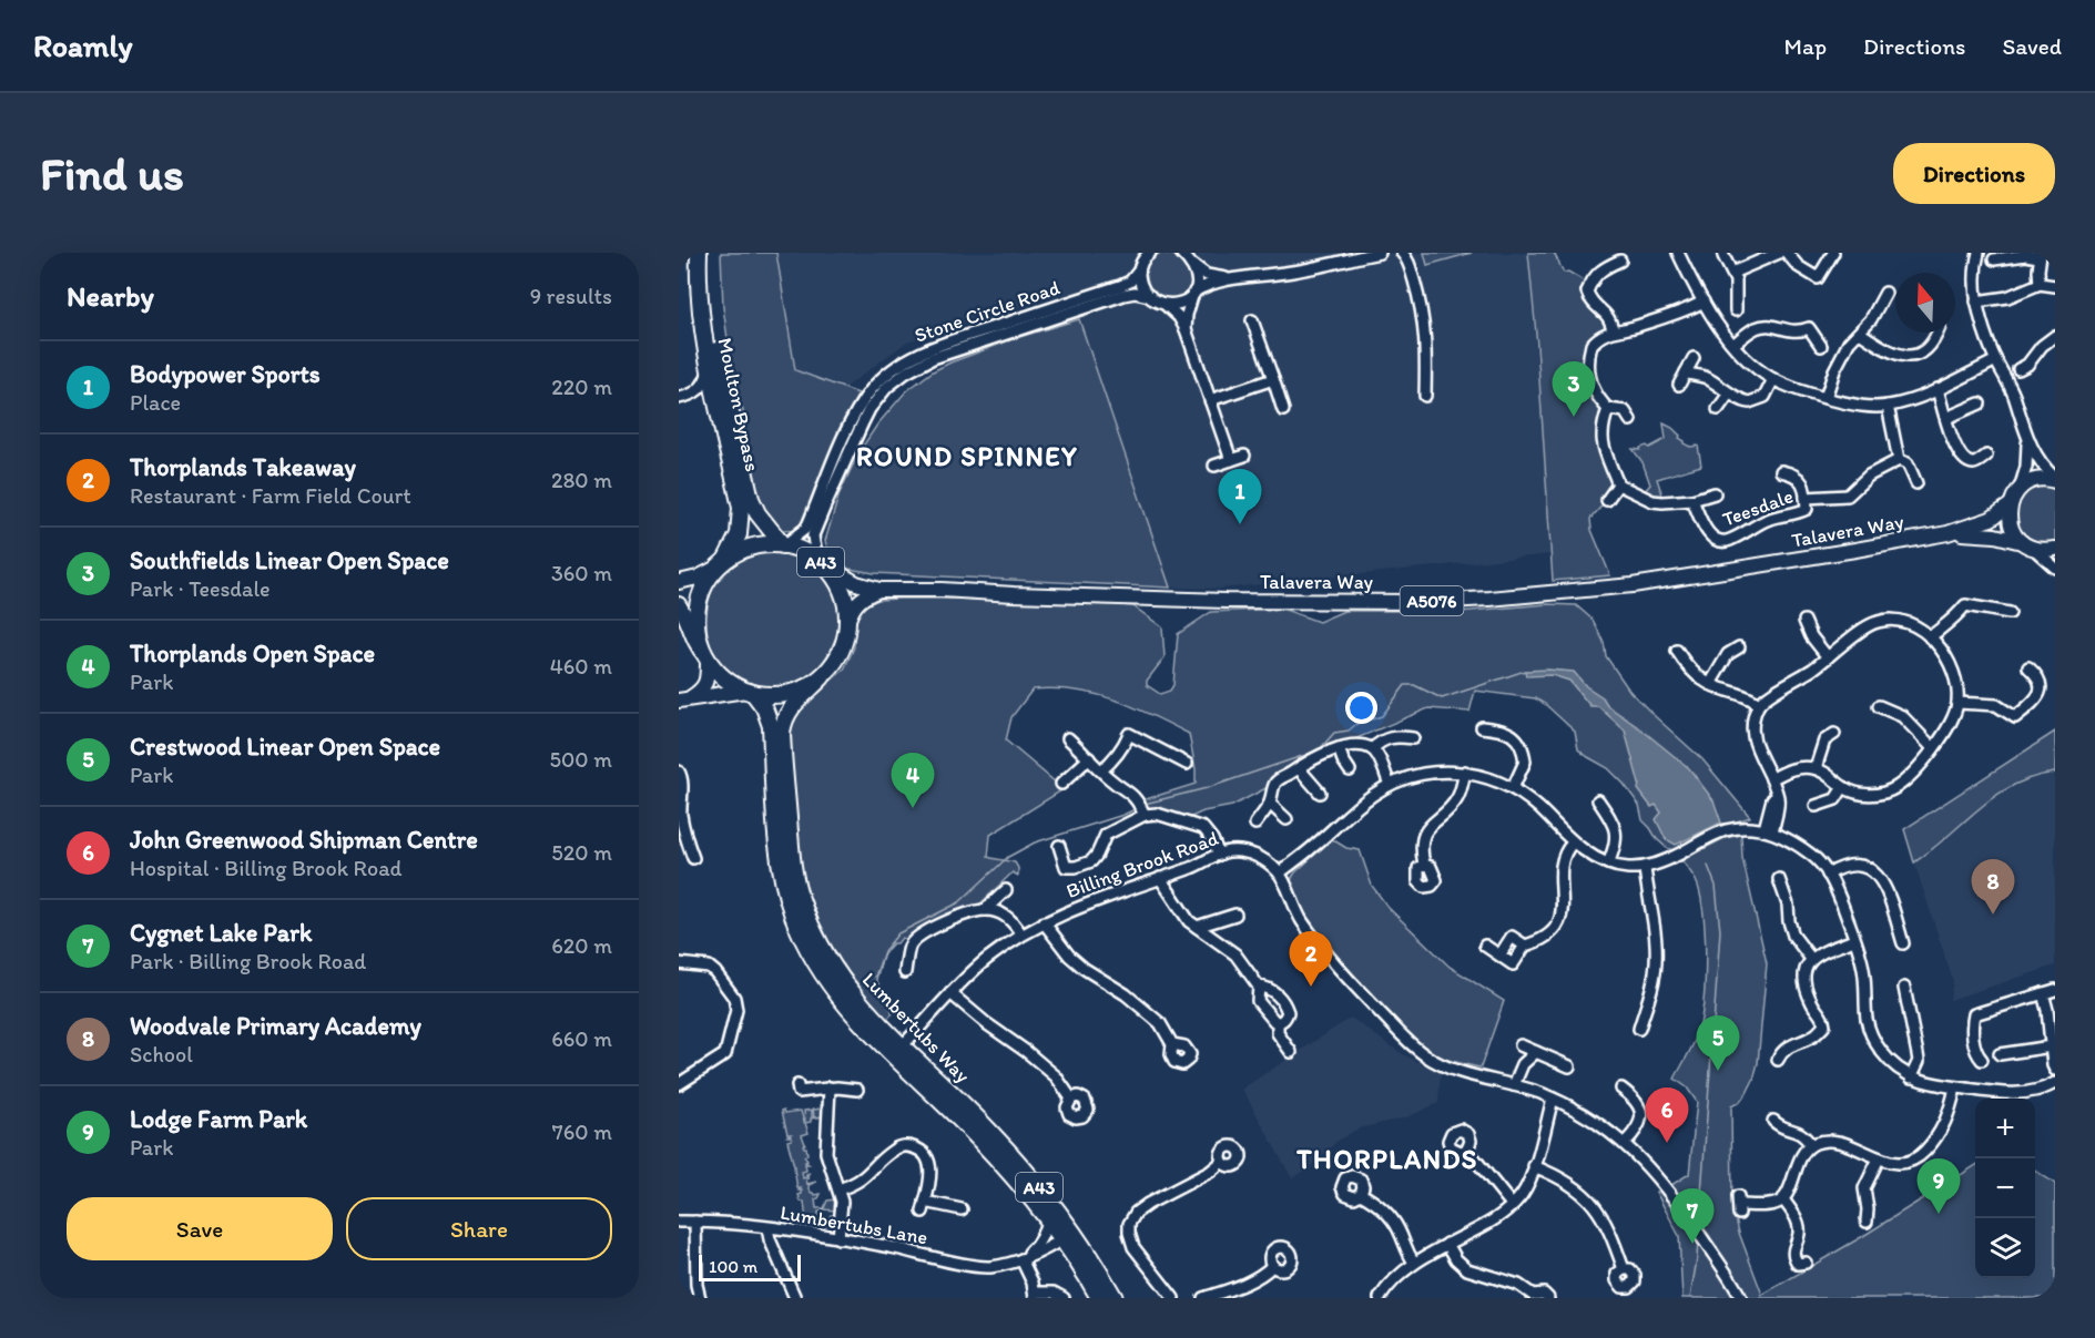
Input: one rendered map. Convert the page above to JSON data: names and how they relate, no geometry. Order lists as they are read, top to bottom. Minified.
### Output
{"streets":{"highway":["Moulton Bypass","A43","Lumbertubs Way"],"main road":["Talavera Way","A5076"],"street":["Stone Circle Road","Teesdale","Billing Brook Road","Lumbertubs Lane"]},"crossings":[["Stone Circle Road","Moulton Bypass"],["Stone Circle Road","Talavera Way"],["Stone Circle Road","A43"],["Stone Circle Road","Lumbertubs Way"],["Moulton Bypass","Talavera Way"],["Moulton Bypass","A43"],["Moulton Bypass","Lumbertubs Way"],["Talavera Way","A43"],["Talavera Way","Lumbertubs Way"],["A43","Lumbertubs Way"],["Billing Brook Road","Lumbertubs Way"],["Lumbertubs Way","Lumbertubs Lane"]],"districts":["ROUND SPINNEY","THORPLANDS"],"scale_bar":"100 m","north":"top","page":{"header":"Roamly","nav":["Map","Directions","Saved"],"buttons":["Directions",["Save","Share"]],"title":"Find us","heading":["Nearby","9 results"],"list":[{"mark":"1","name":"Bodypower Sports","note":"Place","value":"220 m"},{"mark":"2","name":"Thorplands Takeaway","note":"Restaurant · Farm Field Court","value":"280 m"},{"mark":"3","name":"Southfields Linear Open Space","note":"Park · Teesdale","value":"360 m"},{"mark":"4","name":"Thorplands Open Space","note":"Park","value":"460 m"},{"mark":"5","name":"Crestwood Linear Open Space","note":"Park","value":"500 m"},{"mark":"6","name":"John Greenwood Shipman Centre","note":"Hospital · Billing Brook Road","value":"520 m"},{"mark":"7","name":"Cygnet Lake Park","note":"Park · Billing Brook Road","value":"620 m"},{"mark":"8","name":"Woodvale Primary Academy","note":"School","value":"660 m"},{"mark":"9","name":"Lodge Farm Park","note":"Park","value":"760 m"}],"pins":["3","1","4","8","2","5","6","9","7"],"map_buttons":["+","−"],"scale":"100 m"}}
